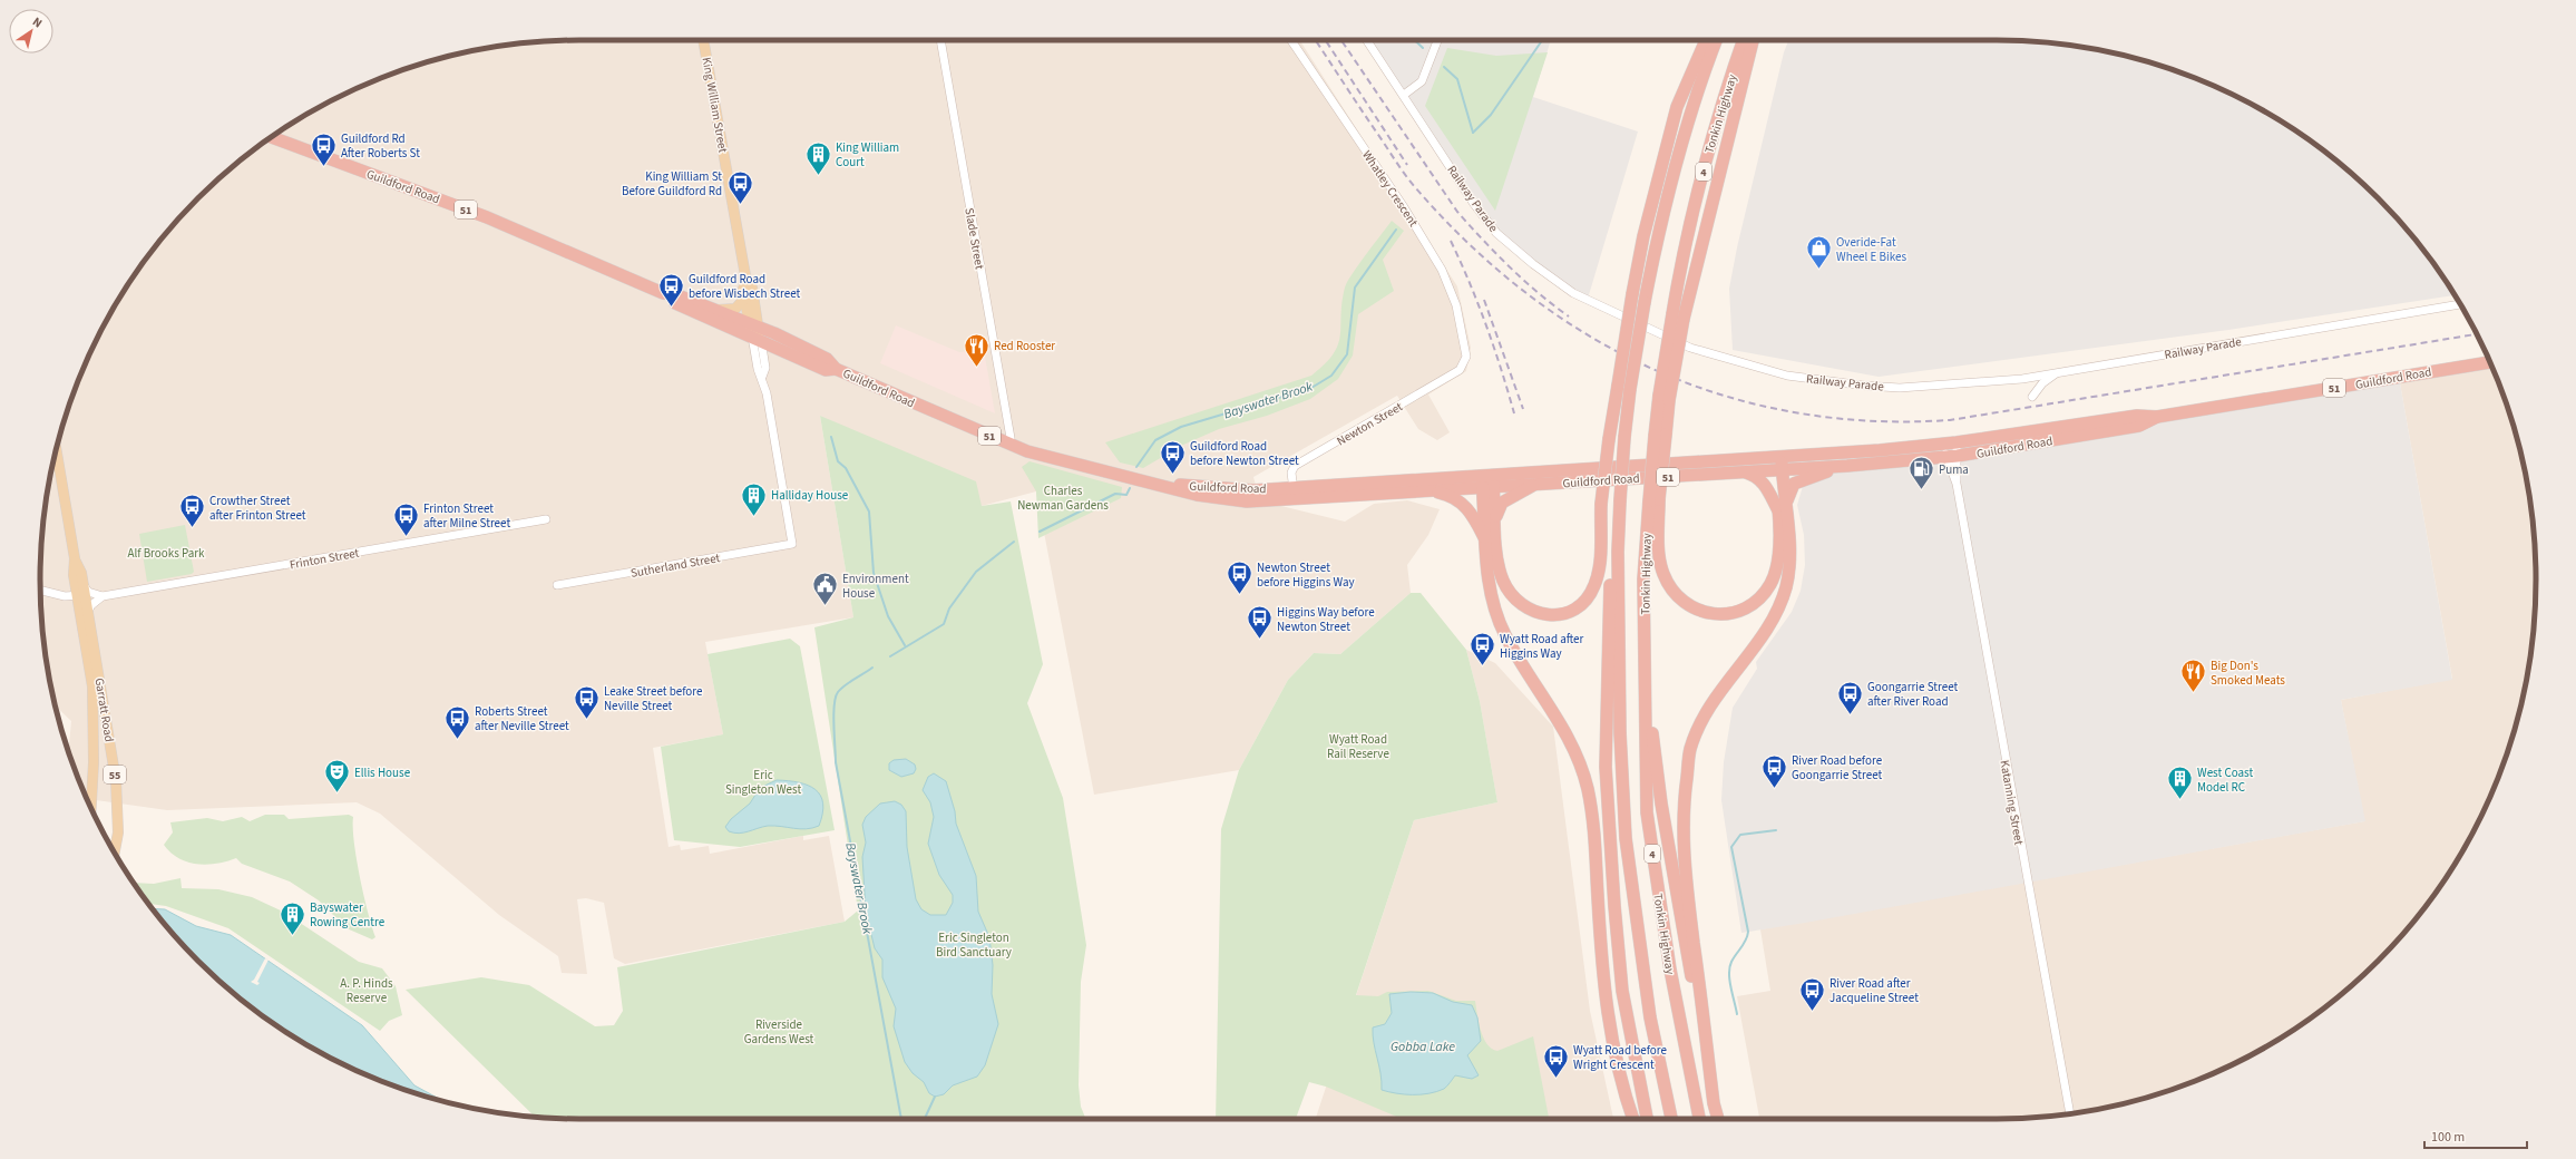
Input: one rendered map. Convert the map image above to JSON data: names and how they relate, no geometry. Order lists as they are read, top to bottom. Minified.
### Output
{"streets":{"highway":["Tonkin Highway","4","Guildford Road","51"],"main road":["King William Street","Garratt Road","55"],"street":["Whatley Crescent","Railway Parade","Slade Street","Newton Street","Frinton Street","Sutherland Street","Katanning Street"]},"crossings":[["King William Street","Guildford Road"],["King William Street","Sutherland Street"],["Guildford Road","Slade Street"],["Guildford Road","Newton Street"],["Guildford Road","Katanning Street"],["Whatley Crescent","Newton Street"]],"water":["Bayswater Brook","Gobba Lake"],"parks":["Charles Newman Gardens","Alf Brooks Park","Wyatt Road Rail Reserve","Eric Singleton West","Eric Singleton Bird Sanctuary","A. P. Hinds Reserve","Riverside Gardens West"],"places":{"bus stop":["Guildford Rd After Roberts St","King William St Before Guildford Rd","Guildford Road before Wisbech Street","Guildford Road before Newton Street","Crowther Street after Frinton Street","Frinton Street after Milne Street","Newton Street before Higgins Way","Higgins Way before Newton Street","Wyatt Road after Higgins Way","Goongarrie Street after River Road","Leake Street before Neville Street","Roberts Street after Neville Street","River Road before Goongarrie Street","River Road after Jacqueline Street","Wyatt Road before Wright Crescent"],"building":["King William Court","Halliday House","West Coast Model RC","Bayswater Rowing Centre"],"shop":["Overide-Fat Wheel E Bikes"],"restaurant":["Red Rooster","Big Don's Smoked Meats"],"fuel station":["Puma"],"public building":["Environment House"],"theatre":["Ellis House"]},"scale_bar":"100 m","north":"top right"}
